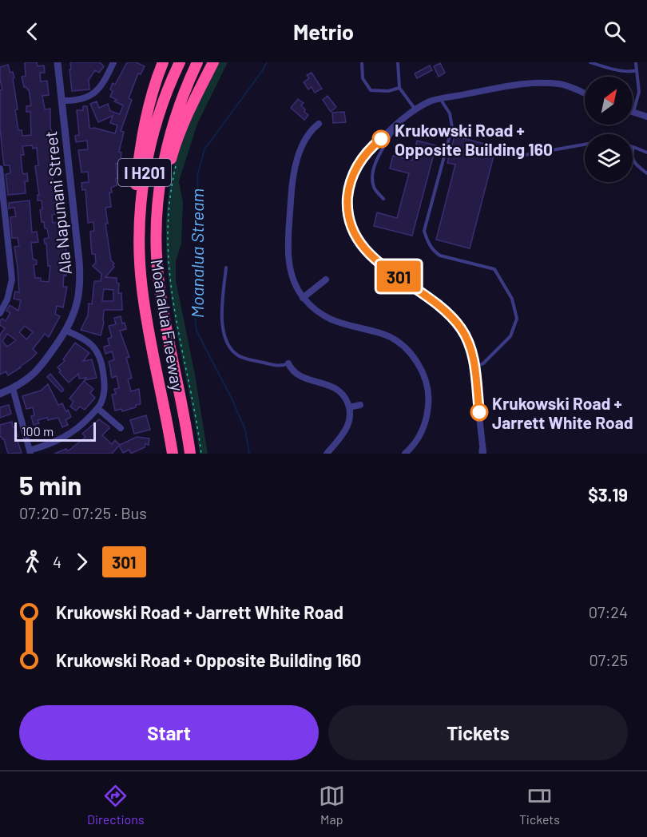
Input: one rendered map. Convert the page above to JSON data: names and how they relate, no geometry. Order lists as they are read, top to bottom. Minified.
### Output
{"streets":{"highway":["I H201","Moanalua Freeway"],"street":["Ala Napunani Street"]},"water":["Moanalua Stream"],"places":["Krukowski Road + Opposite Building 160","Krukowski Road + Jarrett White Road"],"lines":["bus line 301"],"scale_bar":"100 m","north":"top right","page":{"header":"Metrio","on_map":"301","scale":"100 m","heading":["5 min","07:20 – 07:25 · Bus","$3.19"],"legs":["4","301"],"list":[{"name":"Krukowski Road + Jarrett White Road","value":"07:24"},{"name":"Krukowski Road + Opposite Building 160","value":"07:25"}],"buttons":["Start","Tickets"],"tabs":["Directions","Map","Tickets"]}}
